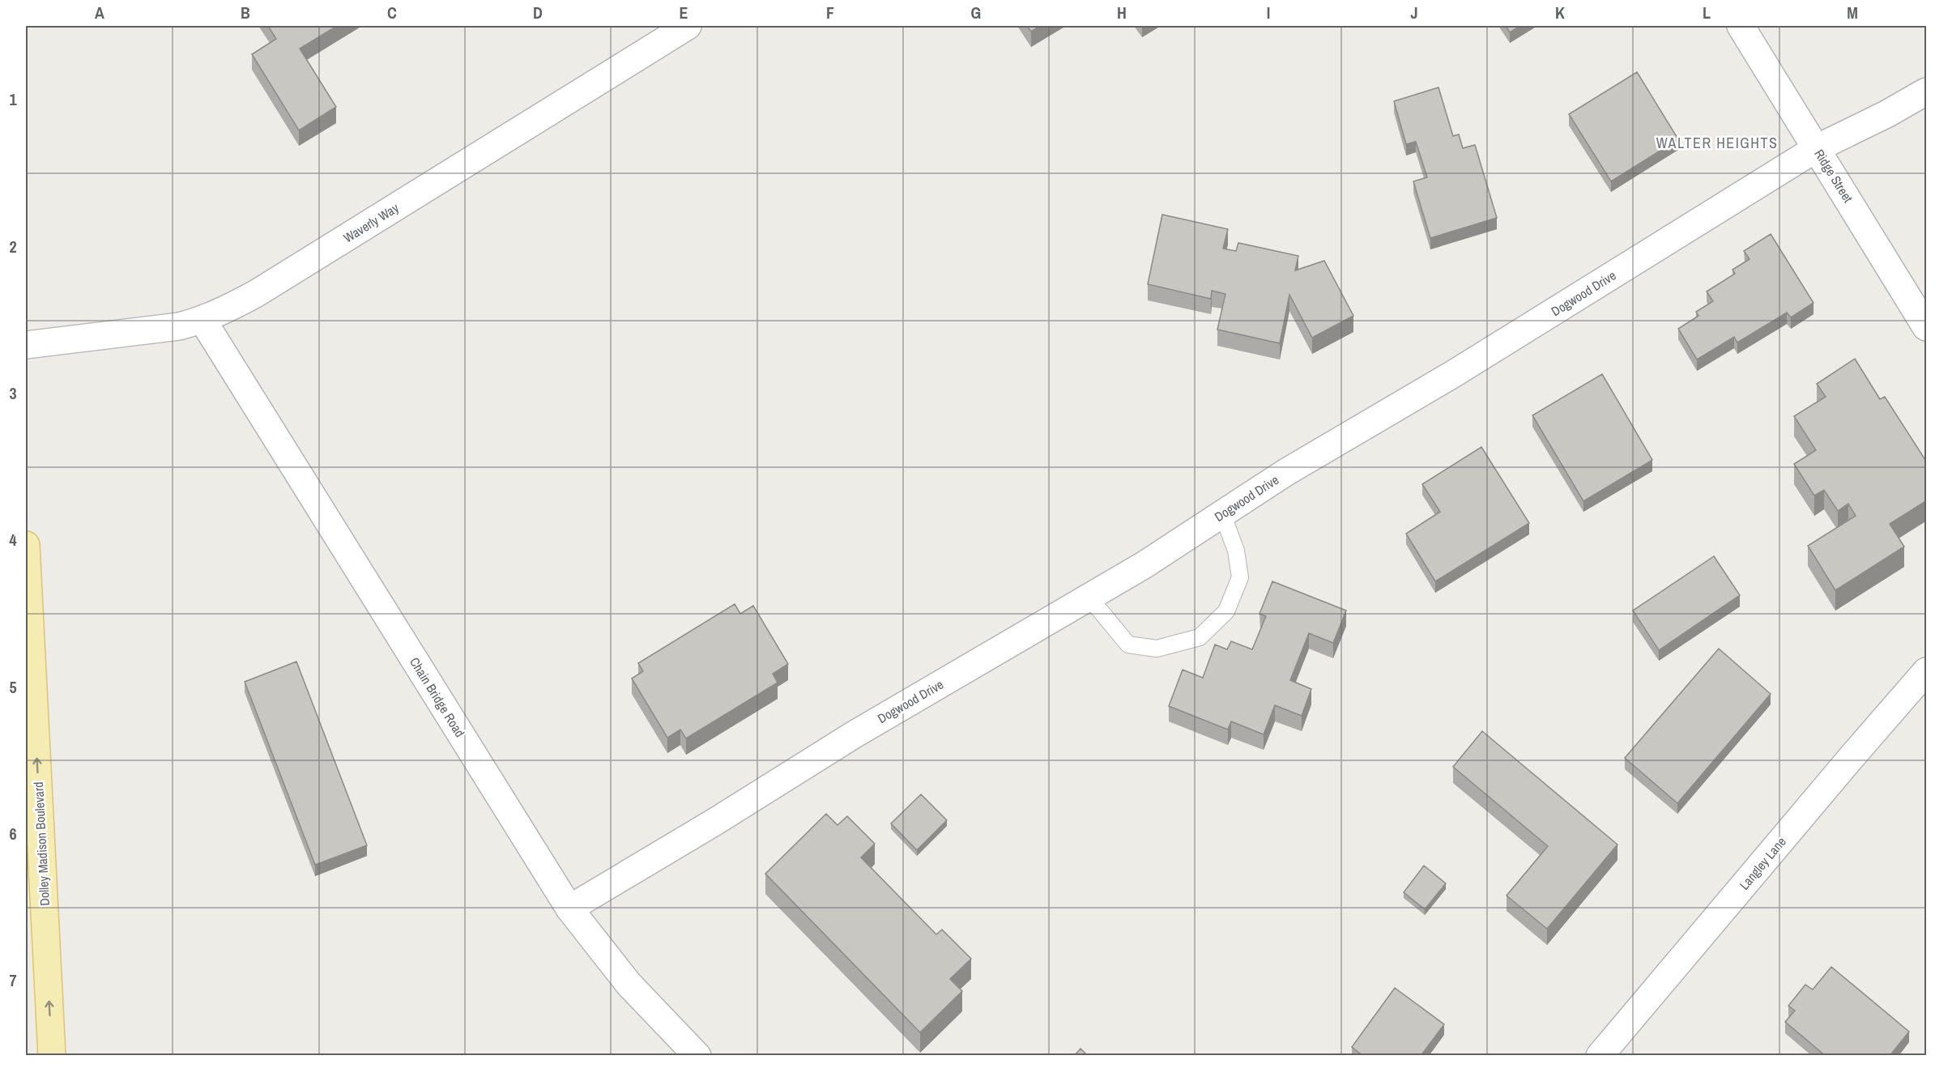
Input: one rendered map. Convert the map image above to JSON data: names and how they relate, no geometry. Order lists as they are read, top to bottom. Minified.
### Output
{"streets":{"main road":["Dolley Madison Boulevard"],"street":["Ridge Street","Waverly Way","Dogwood Drive","Chain Bridge Road","Langley Lane"]},"crossings":[["Ridge Street","Dogwood Drive"],["Waverly Way","Chain Bridge Road"],["Dogwood Drive","Chain Bridge Road"]],"one_way":["Dolley Madison Boulevard"],"districts":["WALTER HEIGHTS"],"grid":{"columns":["A","B","C","D","E","F","G","H","I","J","K","L","M"],"rows":["1","2","3","4","5","6","7"]}}
